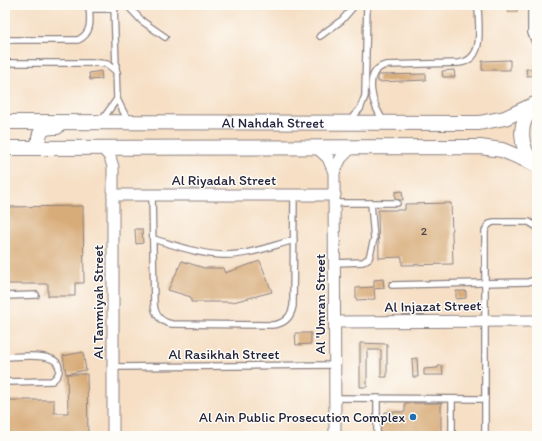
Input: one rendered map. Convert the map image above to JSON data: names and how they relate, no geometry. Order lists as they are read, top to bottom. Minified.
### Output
{"streets":{"street":["Al Nahdah Street","Al Riyadah Street","Al Tanmiyah Street","Al 'Umran Street","Al Injazat Street"],"lane":["Al Rasikhah Street"]},"crossings":[["Al Nahdah Street","Al Tanmiyah Street"],["Al Nahdah Street","Al 'Umran Street"],["Al Riyadah Street","Al Tanmiyah Street"],["Al Riyadah Street","Al 'Umran Street"],["Al Tanmiyah Street","Al Rasikhah Street"],["Al 'Umran Street","Al Injazat Street"],["Al 'Umran Street","Al Rasikhah Street"]],"places":["Al Ain Public Prosecution Complex"],"house_numbers":["2"]}
